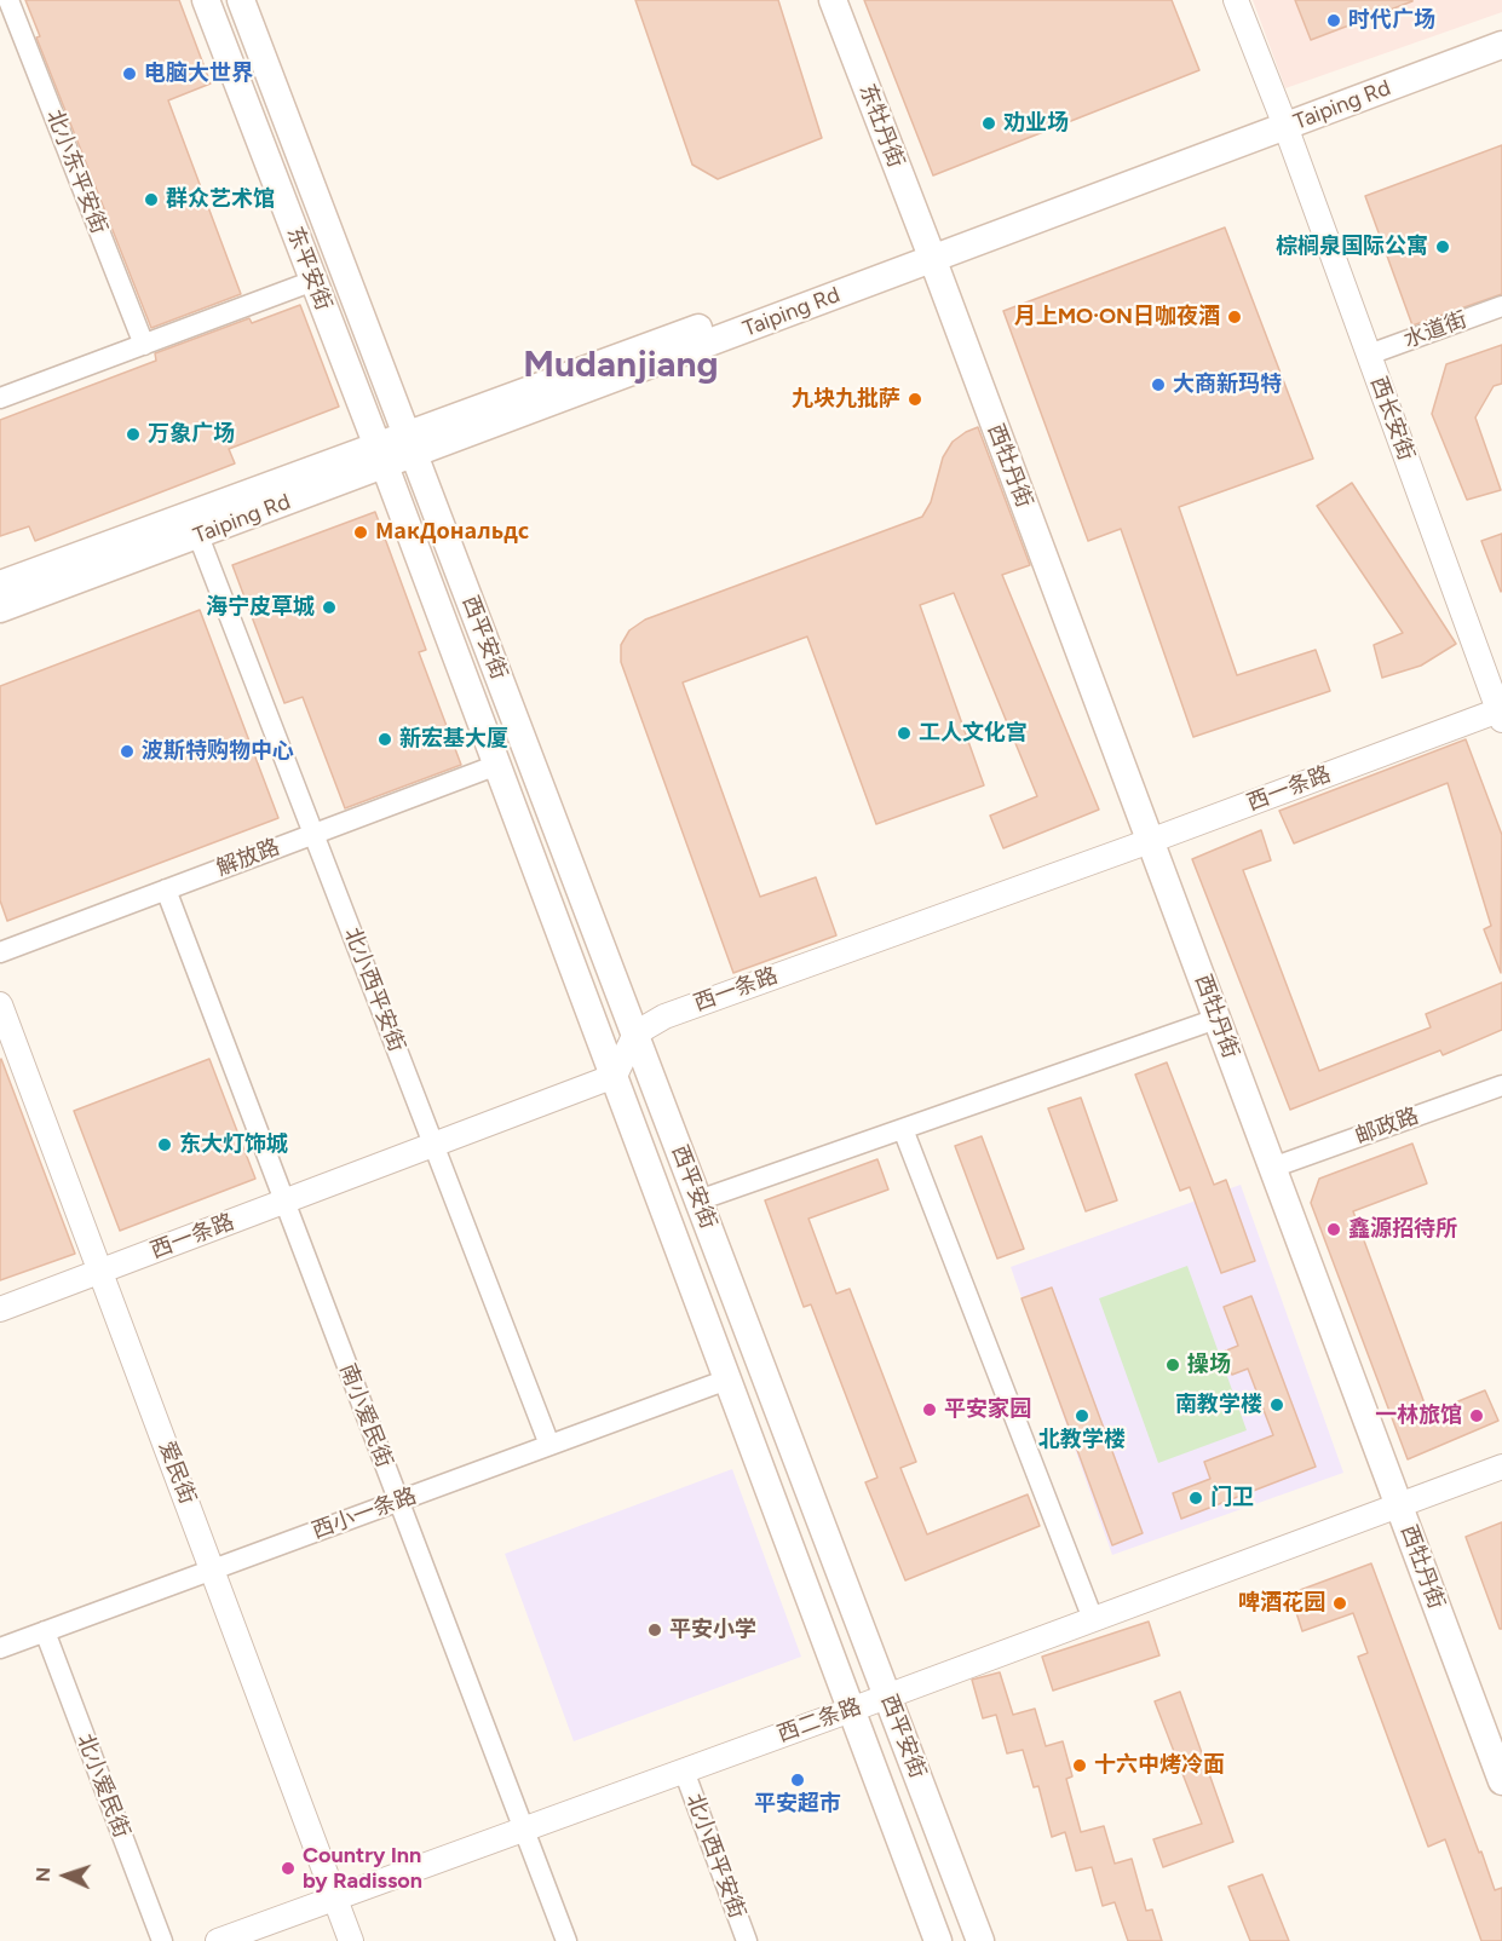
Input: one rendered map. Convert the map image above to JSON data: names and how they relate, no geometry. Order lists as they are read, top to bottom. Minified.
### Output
{"streets":{"main road":["Taiping Rd","东牡丹街","东平安街","西牡丹街","西平安街"],"street":["北小东平安街","水道街","西长安街","西一条路","解放路","北小西平安街","邮政路","南小爱民街","爱民街","西小一条路","西二条路","北小爱民街"]},"crossings":[["Taiping Rd","东牡丹街"],["Taiping Rd","东平安街"],["Taiping Rd","西长安街"],["Taiping Rd","西牡丹街"],["Taiping Rd","西平安街"],["Taiping Rd","北小西平安街"],["东牡丹街","西牡丹街"],["东平安街","西平安街"],["水道街","西长安街"],["西长安街","西一条路"],["西牡丹街","西一条路"],["西牡丹街","邮政路"],["西牡丹街","西二条路"],["西平安街","西一条路"],["西平安街","解放路"],["西平安街","西小一条路"],["西平安街","西二条路"],["西一条路","北小西平安街"],["西一条路","南小爱民街"],["西一条路","爱民街"],["解放路","北小西平安街"],["解放路","南小爱民街"],["北小西平安街","西小一条路"],["北小西平安街","西二条路"],["南小爱民街","西小一条路"],["南小爱民街","西二条路"],["爱民街","西小一条路"],["爱民街","西二条路"],["西小一条路","北小爱民街"]],"districts":["Mudanjiang"],"places":["时代广场","电脑大世界","劝业场","群众艺术馆","棕榈泉国际公寓","月上MO·ON日咖夜酒","大商新玛特","九块九批萨","万象广场","МакДональдс","海宁皮草城","工人文化宫","新宏基大厦","波斯特购物中心","东大灯饰城","鑫源招待所","操场","南教学楼","平安家园","北教学楼","一林旅馆","门卫","啤酒花园","平安小学","十六中烤冷面","平安超市","Country Inn by Radisson"],"north":"left"}
